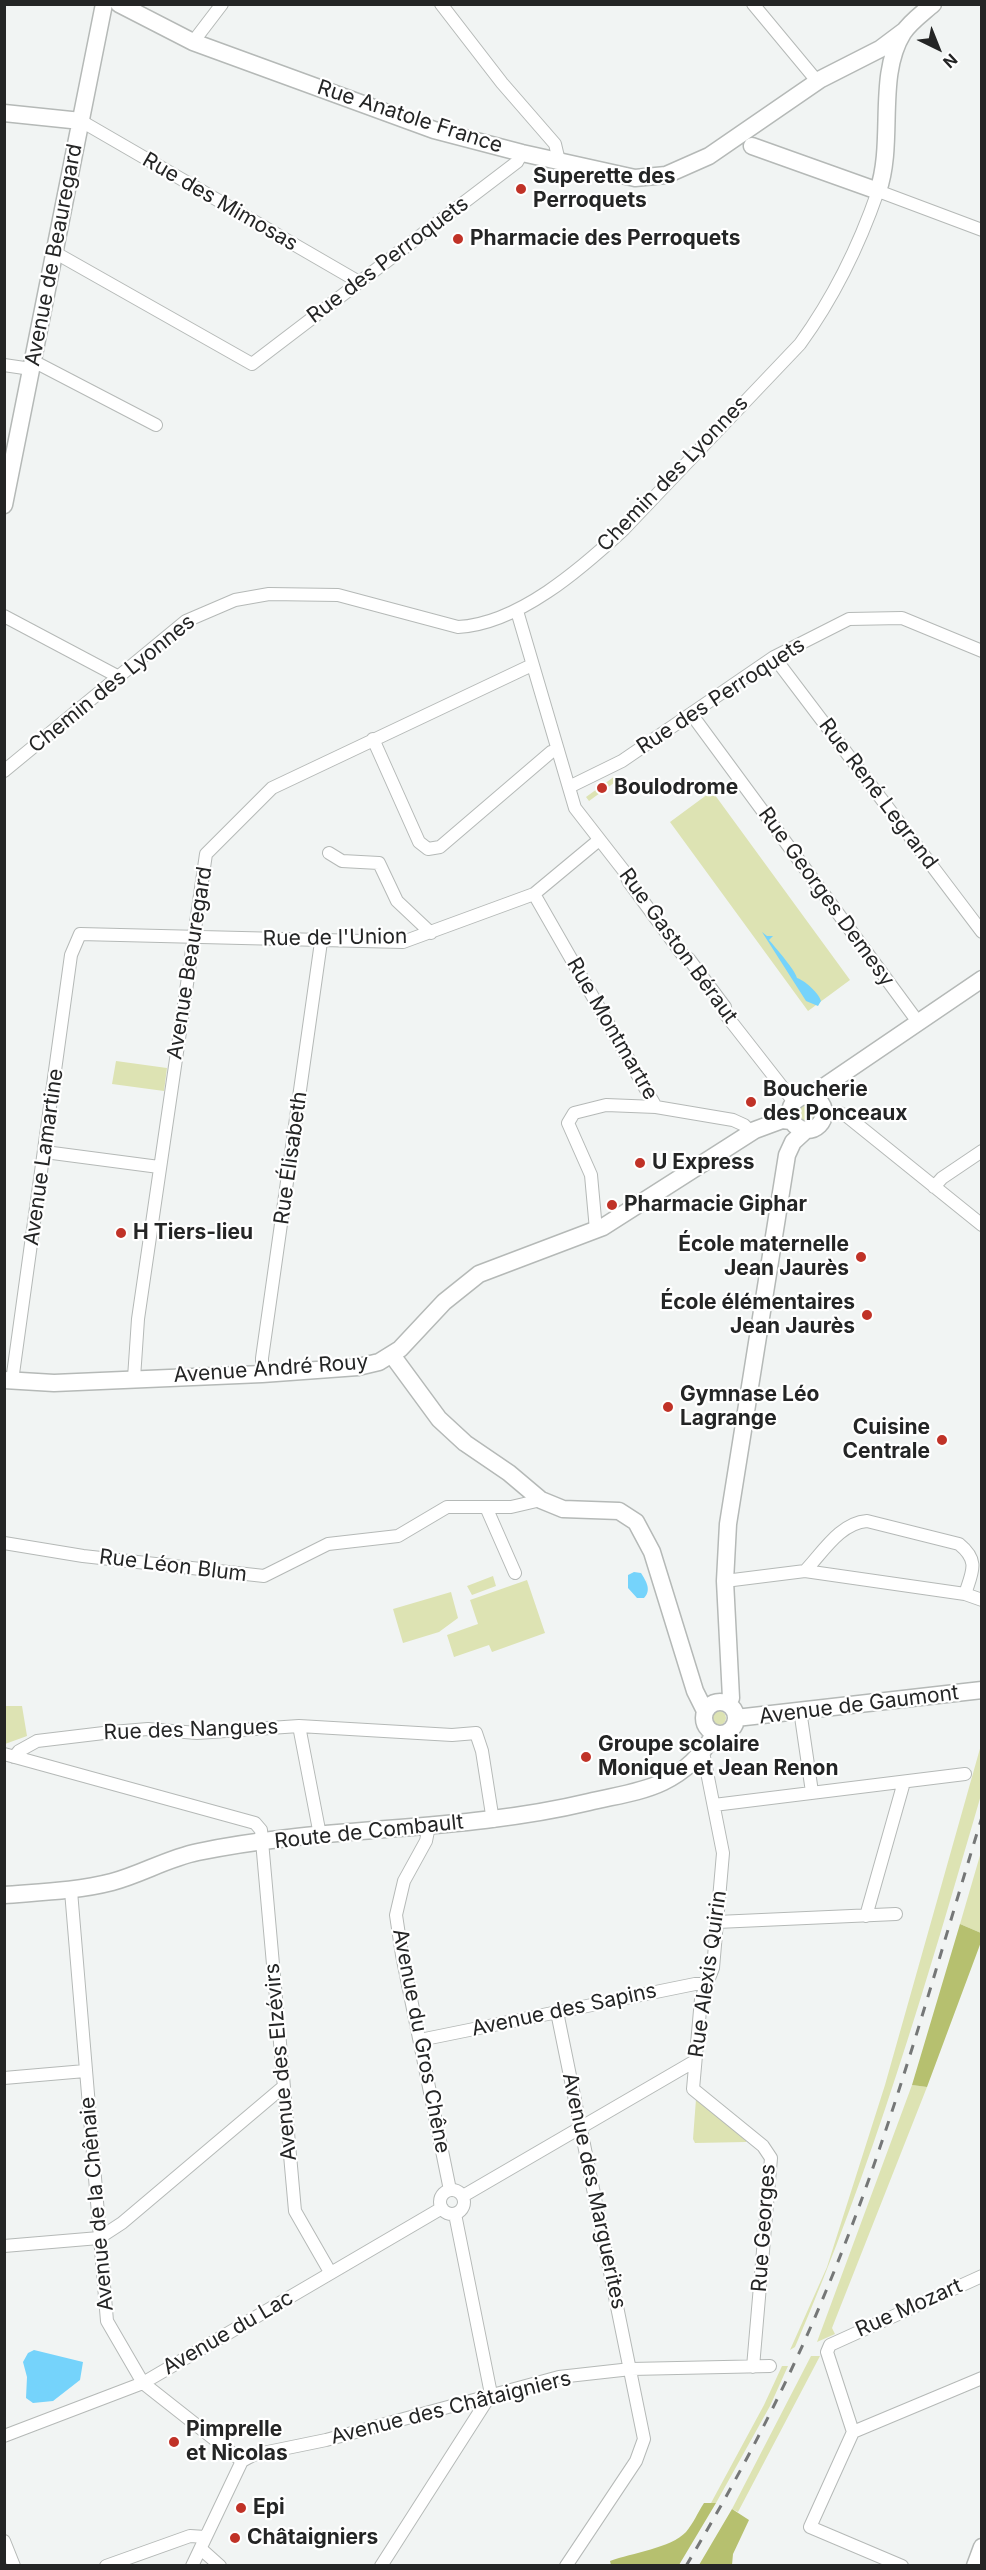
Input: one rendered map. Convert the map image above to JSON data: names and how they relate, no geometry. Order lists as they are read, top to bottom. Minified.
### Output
{"streets":{"street":["Rue Anatole France","Rue des Mimosas","Avenue de Beauregard","Rue des Perroquets","Chemin des Lyonnes","Rue René Legrand","Rue Georges Demesy","Rue de l'Union","Rue Gaston Béraut","Avenue Beauregard","Rue Montmartre","Avenue Lamartine","Rue Élisabeth","Avenue André Rouy","Rue Léon Blum","Avenue de Gaumont","Rue des Nangues","Route de Combault","Rue Alexis Quirin","Avenue des Sapins","Avenue du Gros Chêne","Avenue des Elzévirs","Avenue des Marguerites","Avenue de la Chênaie","Rue Georges","Rue Mozart","Avenue du Lac","Avenue des Châtaigniers"]},"crossings":[["Rue Anatole France","Rue des Perroquets"],["Rue des Mimosas","Avenue de Beauregard"],["Rue des Mimosas","Rue des Perroquets"],["Avenue de Beauregard","Rue des Perroquets"],["Rue des Perroquets","Rue René Legrand"],["Rue des Perroquets","Rue Georges Demesy"],["Rue des Perroquets","Rue Gaston Béraut"],["Rue Georges Demesy","Avenue André Rouy"],["Rue de l'Union","Rue Gaston Béraut"],["Rue de l'Union","Avenue Beauregard"],["Rue de l'Union","Rue Montmartre"],["Rue de l'Union","Avenue Lamartine"],["Rue de l'Union","Rue Élisabeth"],["Rue Gaston Béraut","Avenue André Rouy"],["Avenue Beauregard","Avenue André Rouy"],["Rue Montmartre","Avenue André Rouy"],["Avenue Lamartine","Avenue André Rouy"],["Rue Élisabeth","Avenue André Rouy"],["Avenue de Gaumont","Route de Combault"],["Rue des Nangues","Route de Combault"],["Route de Combault","Rue Alexis Quirin"],["Route de Combault","Avenue du Gros Chêne"],["Route de Combault","Avenue des Elzévirs"],["Route de Combault","Avenue de la Chênaie"],["Rue Alexis Quirin","Avenue des Sapins"],["Rue Alexis Quirin","Rue Georges"],["Avenue des Sapins","Avenue du Gros Chêne"],["Avenue des Sapins","Avenue des Marguerites"],["Avenue du Gros Chêne","Avenue du Lac"],["Avenue des Elzévirs","Avenue du Lac"],["Avenue des Marguerites","Avenue des Châtaigniers"],["Avenue de la Chênaie","Avenue du Lac"],["Avenue de la Chênaie","Avenue des Châtaigniers"],["Rue Georges","Avenue des Châtaigniers"]],"places":["Superette des Perroquets","Pharmacie des Perroquets","Boulodrome","Boucherie des Ponceaux","U Express","Pharmacie Giphar","H Tiers-lieu","École maternelle Jean Jaurès","École élémentaires Jean Jaurès","Gymnase Léo Lagrange","Cuisine Centrale","Groupe scolaire Monique et Jean Renon","Pimprelle et Nicolas","Epi","Châtaigniers"],"north":"bottom right"}
